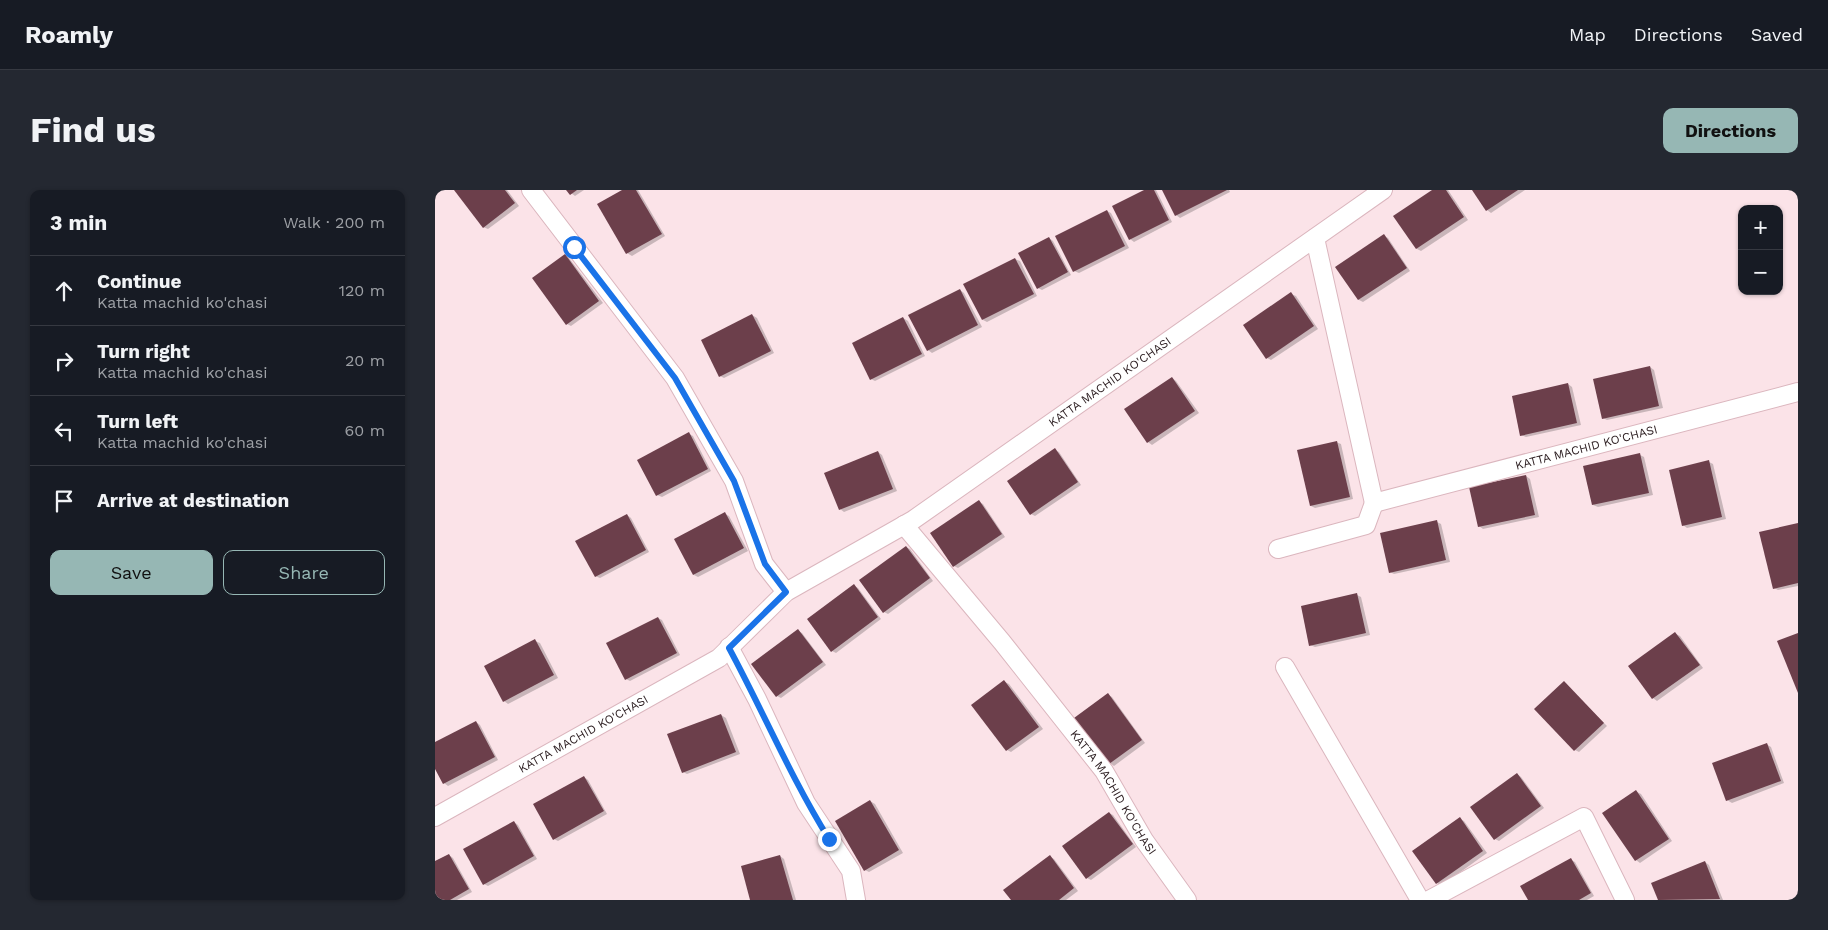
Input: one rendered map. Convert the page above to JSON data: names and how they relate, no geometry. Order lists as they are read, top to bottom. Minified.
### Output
{"streets":{"street":["KATTA MACHID KO'CHASI"]},"page":{"header":"Roamly","nav":["Map","Directions","Saved"],"buttons":["Directions",["Save","Share"]],"title":"Find us","heading":["3 min","Walk · 200 m"],"map_buttons":["+","−"],"list":[["Continue","Katta machid ko'chasi","120 m"],["Turn right","Katta machid ko'chasi","20 m"],["Turn left","Katta machid ko'chasi","60 m"],"Arrive at destination"]}}
